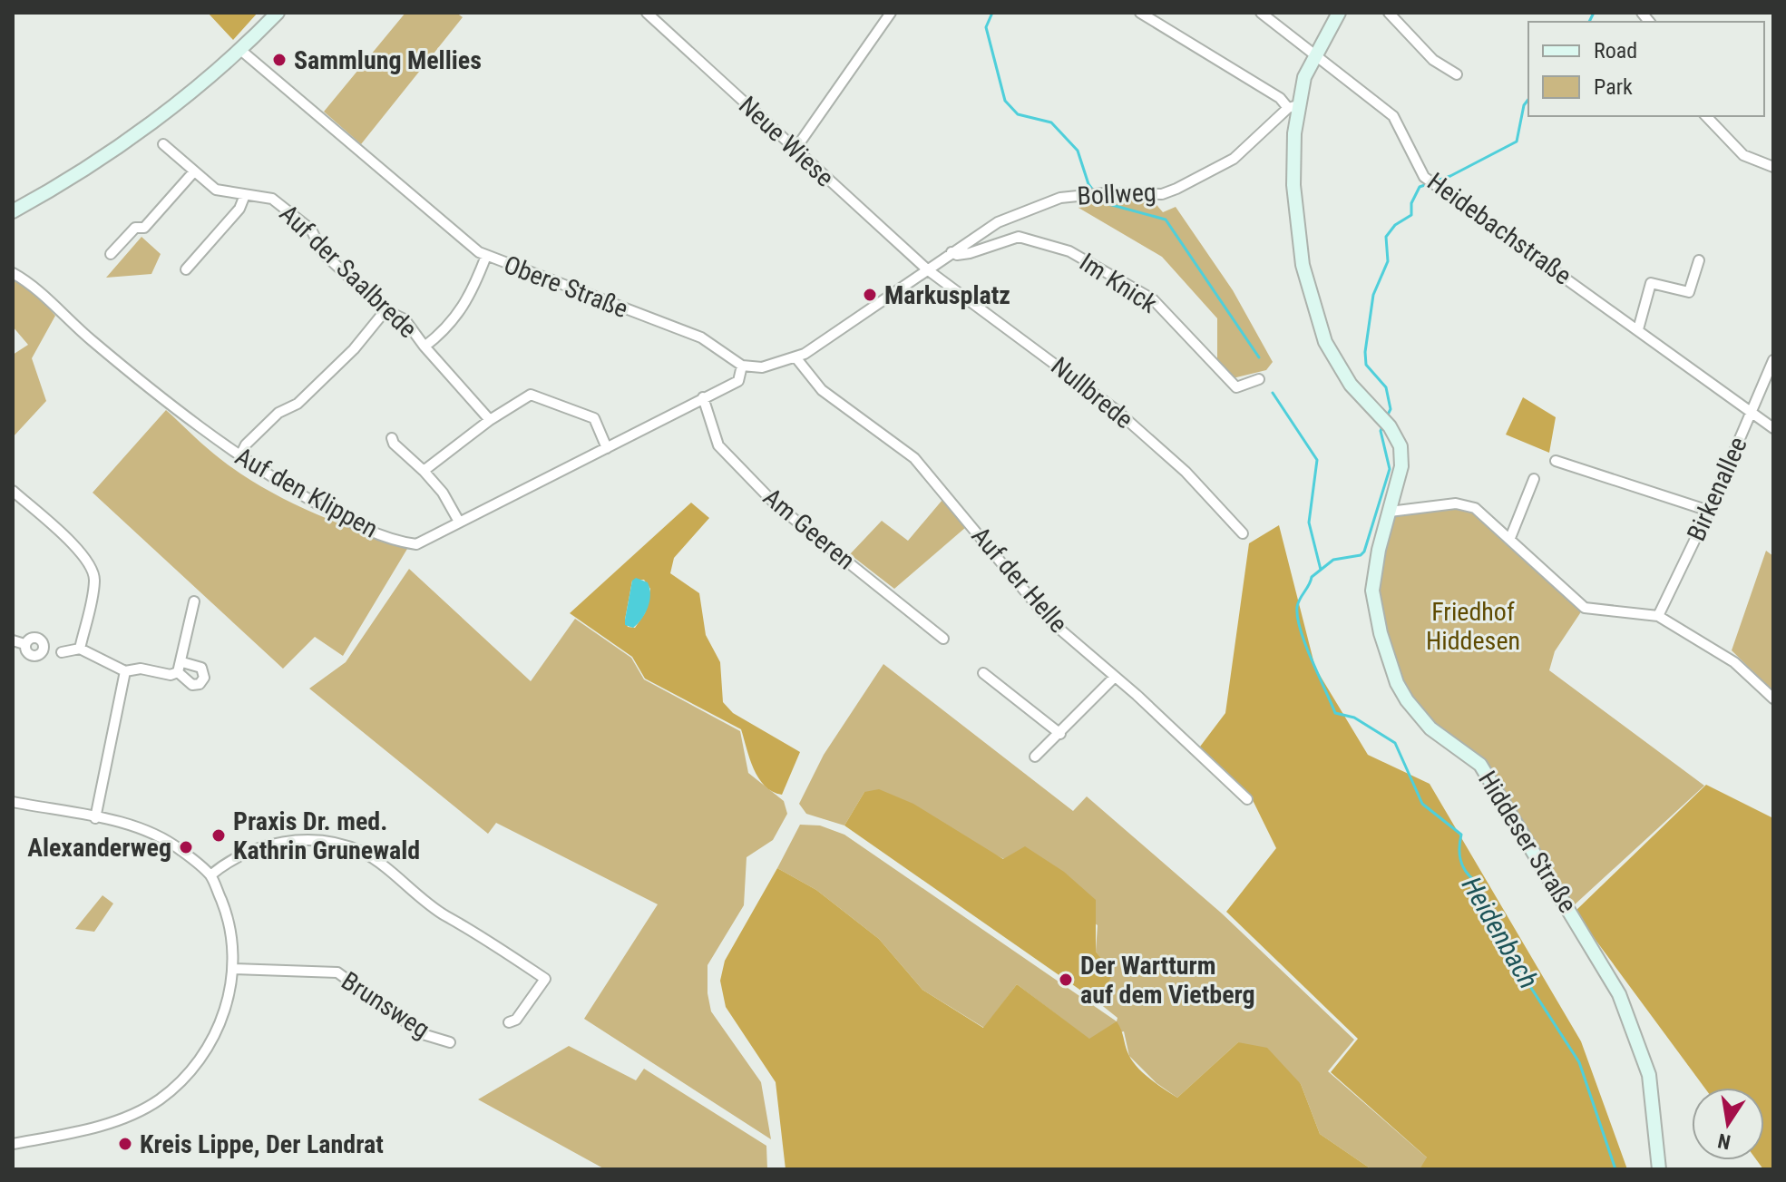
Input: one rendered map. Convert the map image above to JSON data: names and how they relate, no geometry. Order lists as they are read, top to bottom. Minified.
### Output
{"streets":{"main road":["Hiddeser Straße"],"street":["Neue Wiese","Bollweg","Heidebachstraße","Auf der Saalbrede","Im Knick","Obere Straße","Nullbrede","Birkenallee","Auf den Klippen","Am Geeren","Auf der Helle","Brunsweg"]},"crossings":[["Neue Wiese","Bollweg"],["Neue Wiese","Nullbrede"],["Bollweg","Im Knick"],["Bollweg","Nullbrede"],["Bollweg","Hiddeser Straße"],["Heidebachstraße","Birkenallee"],["Heidebachstraße","Hiddeser Straße"],["Auf der Saalbrede","Obere Straße"],["Obere Straße","Auf den Klippen"],["Auf den Klippen","Am Geeren"]],"water":["Heidenbach"],"parks":["Friedhof Hiddesen"],"places":["Sammlung Mellies","Markusplatz","Praxis Dr. med. Kathrin Grunewald","Alexanderweg","Der Wartturm auf dem Vietberg","Kreis Lippe, Der Landrat"],"legend":["Road","Park"],"north":"bottom"}
